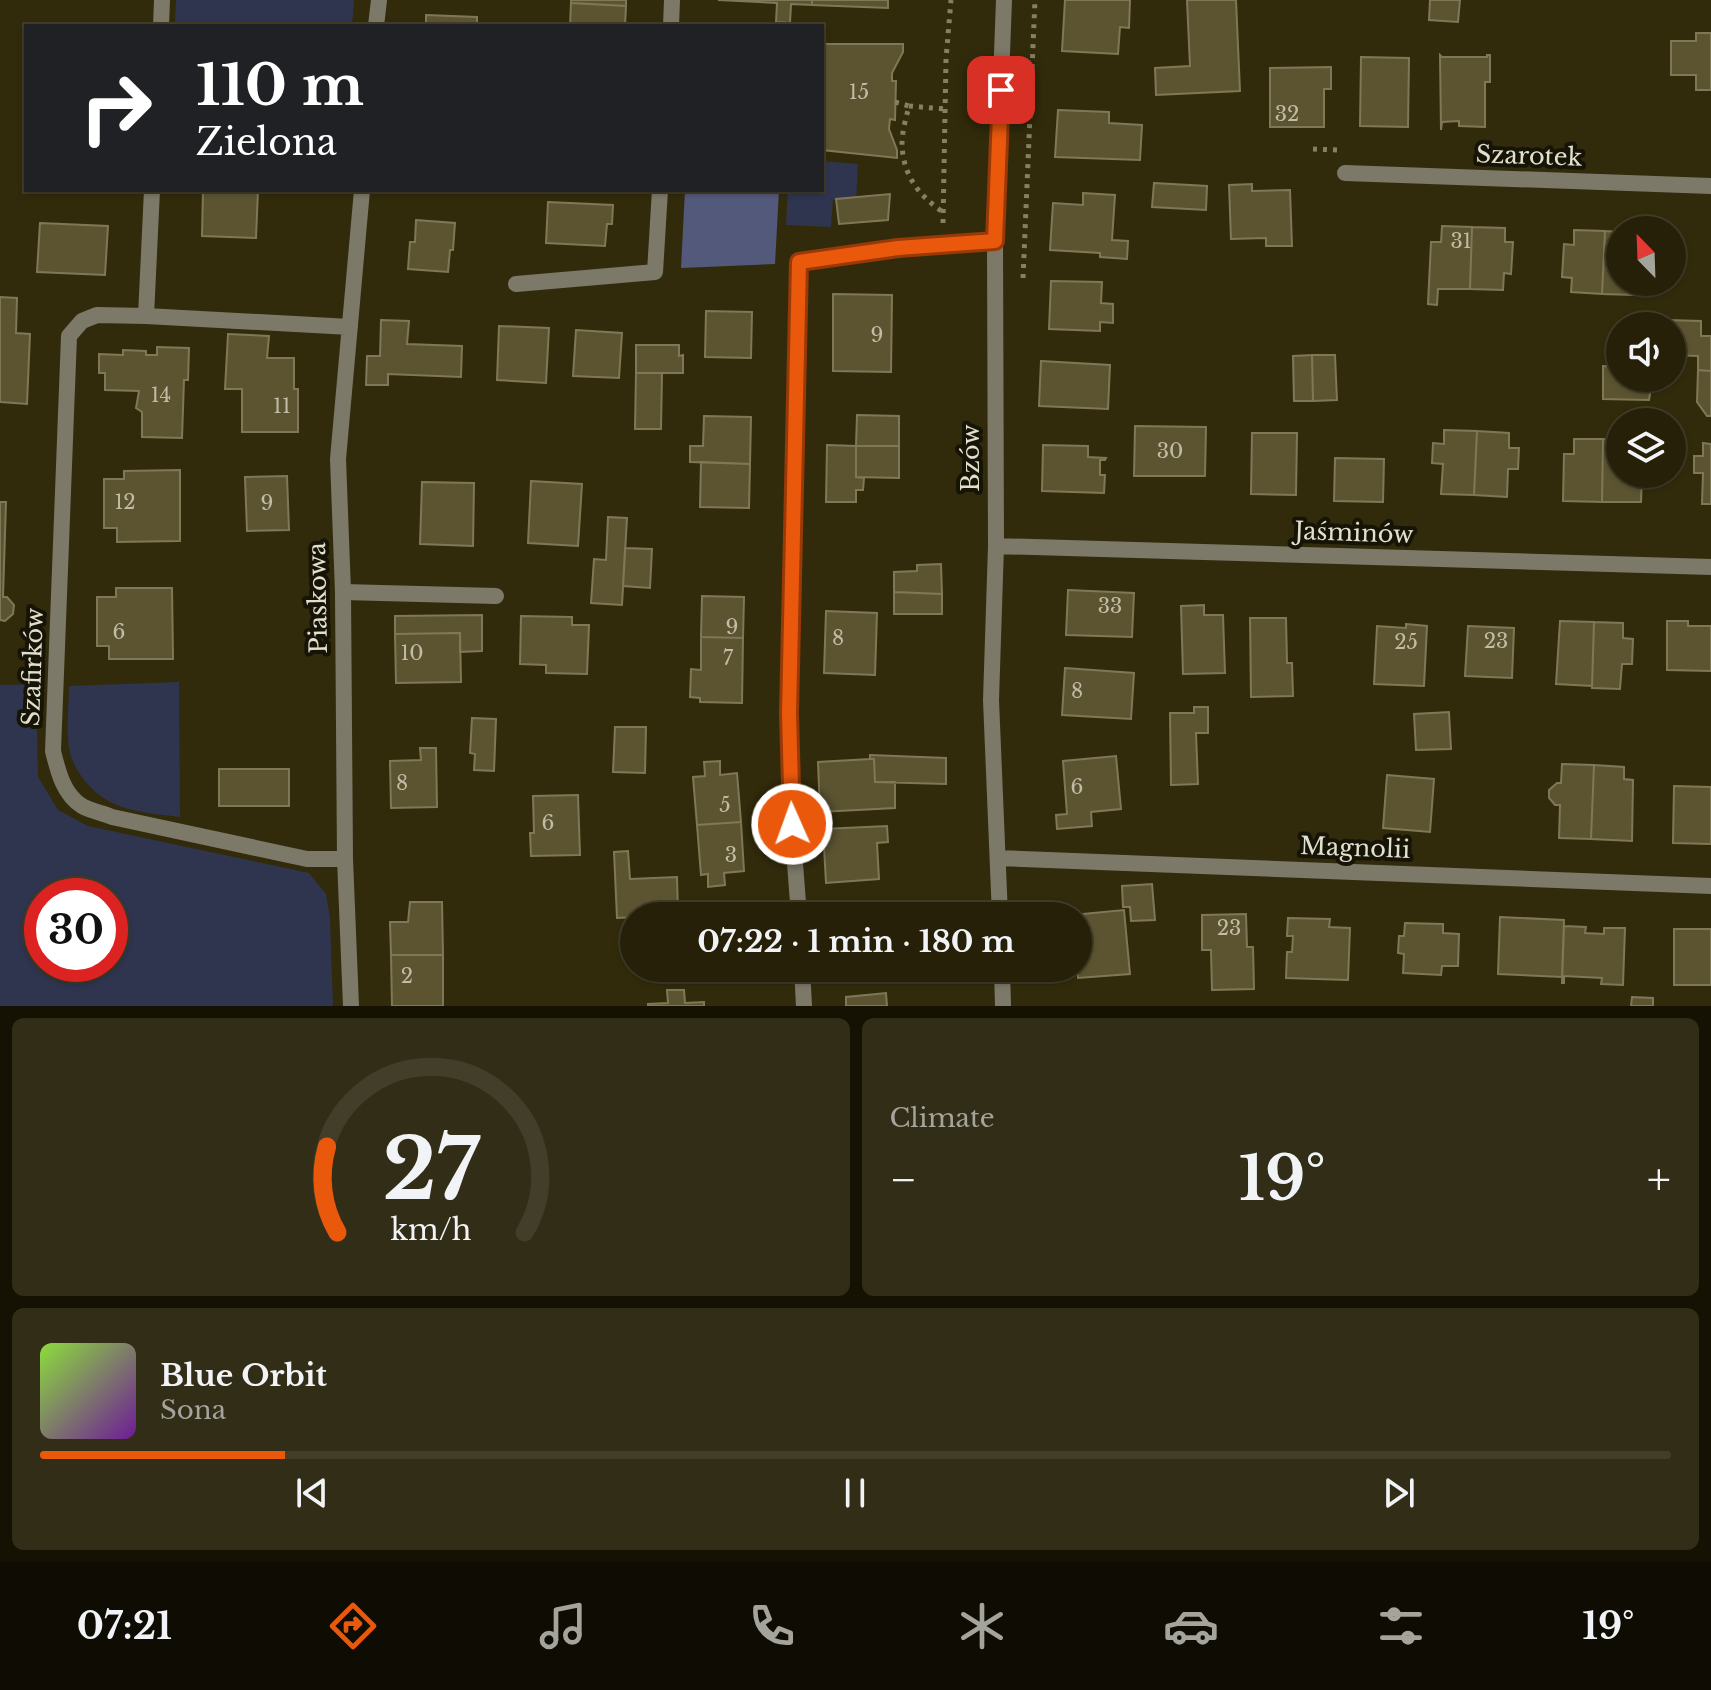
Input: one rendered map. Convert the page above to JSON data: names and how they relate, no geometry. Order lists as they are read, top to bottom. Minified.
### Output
{"streets":{"street":["Szarotek","Bzów","Jaśminów","Piaskowa","Szafirków","Magnolii"]},"crossings":[["Bzów","Jaśminów"],["Bzów","Magnolii"],["Piaskowa","Szafirków"]],"house_numbers":["15","32","31","9","14","11","30","12","9","33","9","6","8","23","25","10","7","8","8","6","5","6","3","23","2"],"north":"top left","page":{"turn":["110 m","Zielona"],"limit":"30","trip":"07:22 · 1 min · 180 m","tile":"Climate","heat":["−","19°","+"],"song":["Blue Orbit","Sona"],"tabs":["07:21","19°"],"gauge":["27","km/h"]}}
